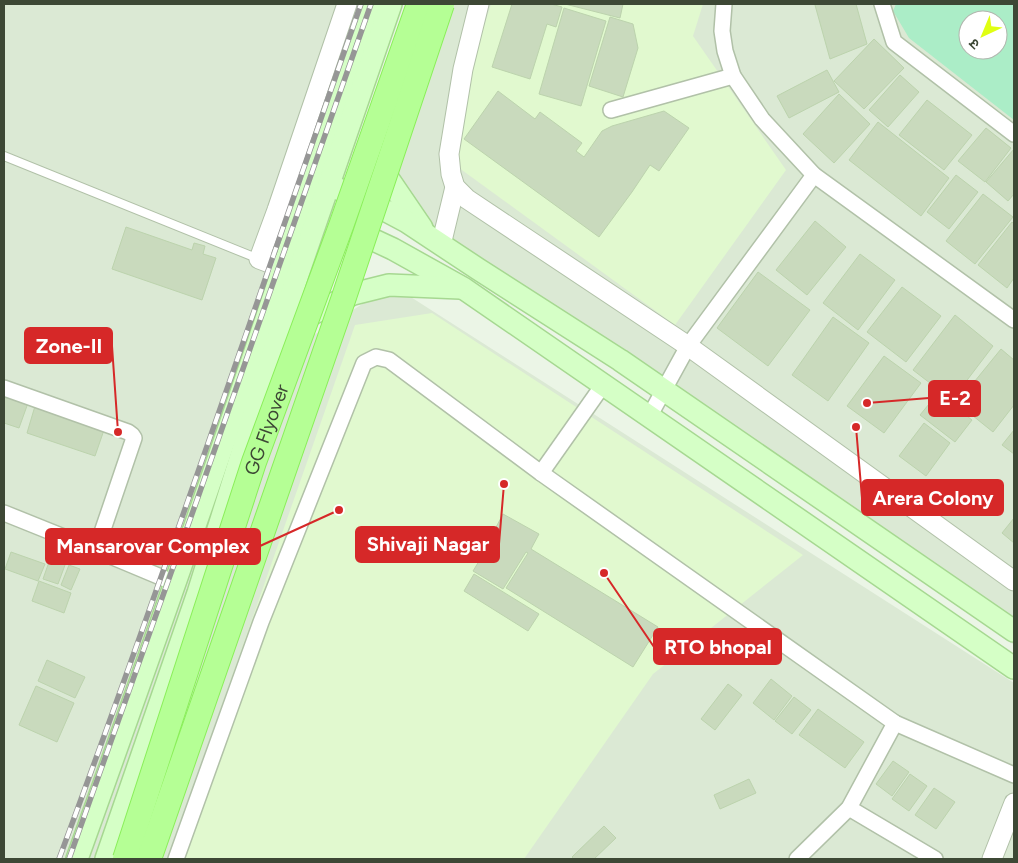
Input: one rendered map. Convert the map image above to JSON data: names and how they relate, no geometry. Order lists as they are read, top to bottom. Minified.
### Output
{"streets":{"main road":["GG Flyover"]},"places":["E-2","Arera Colony","Zone-II","Shivaji Nagar","Mansarovar Complex","RTO bhopal"],"north":"bottom left"}
